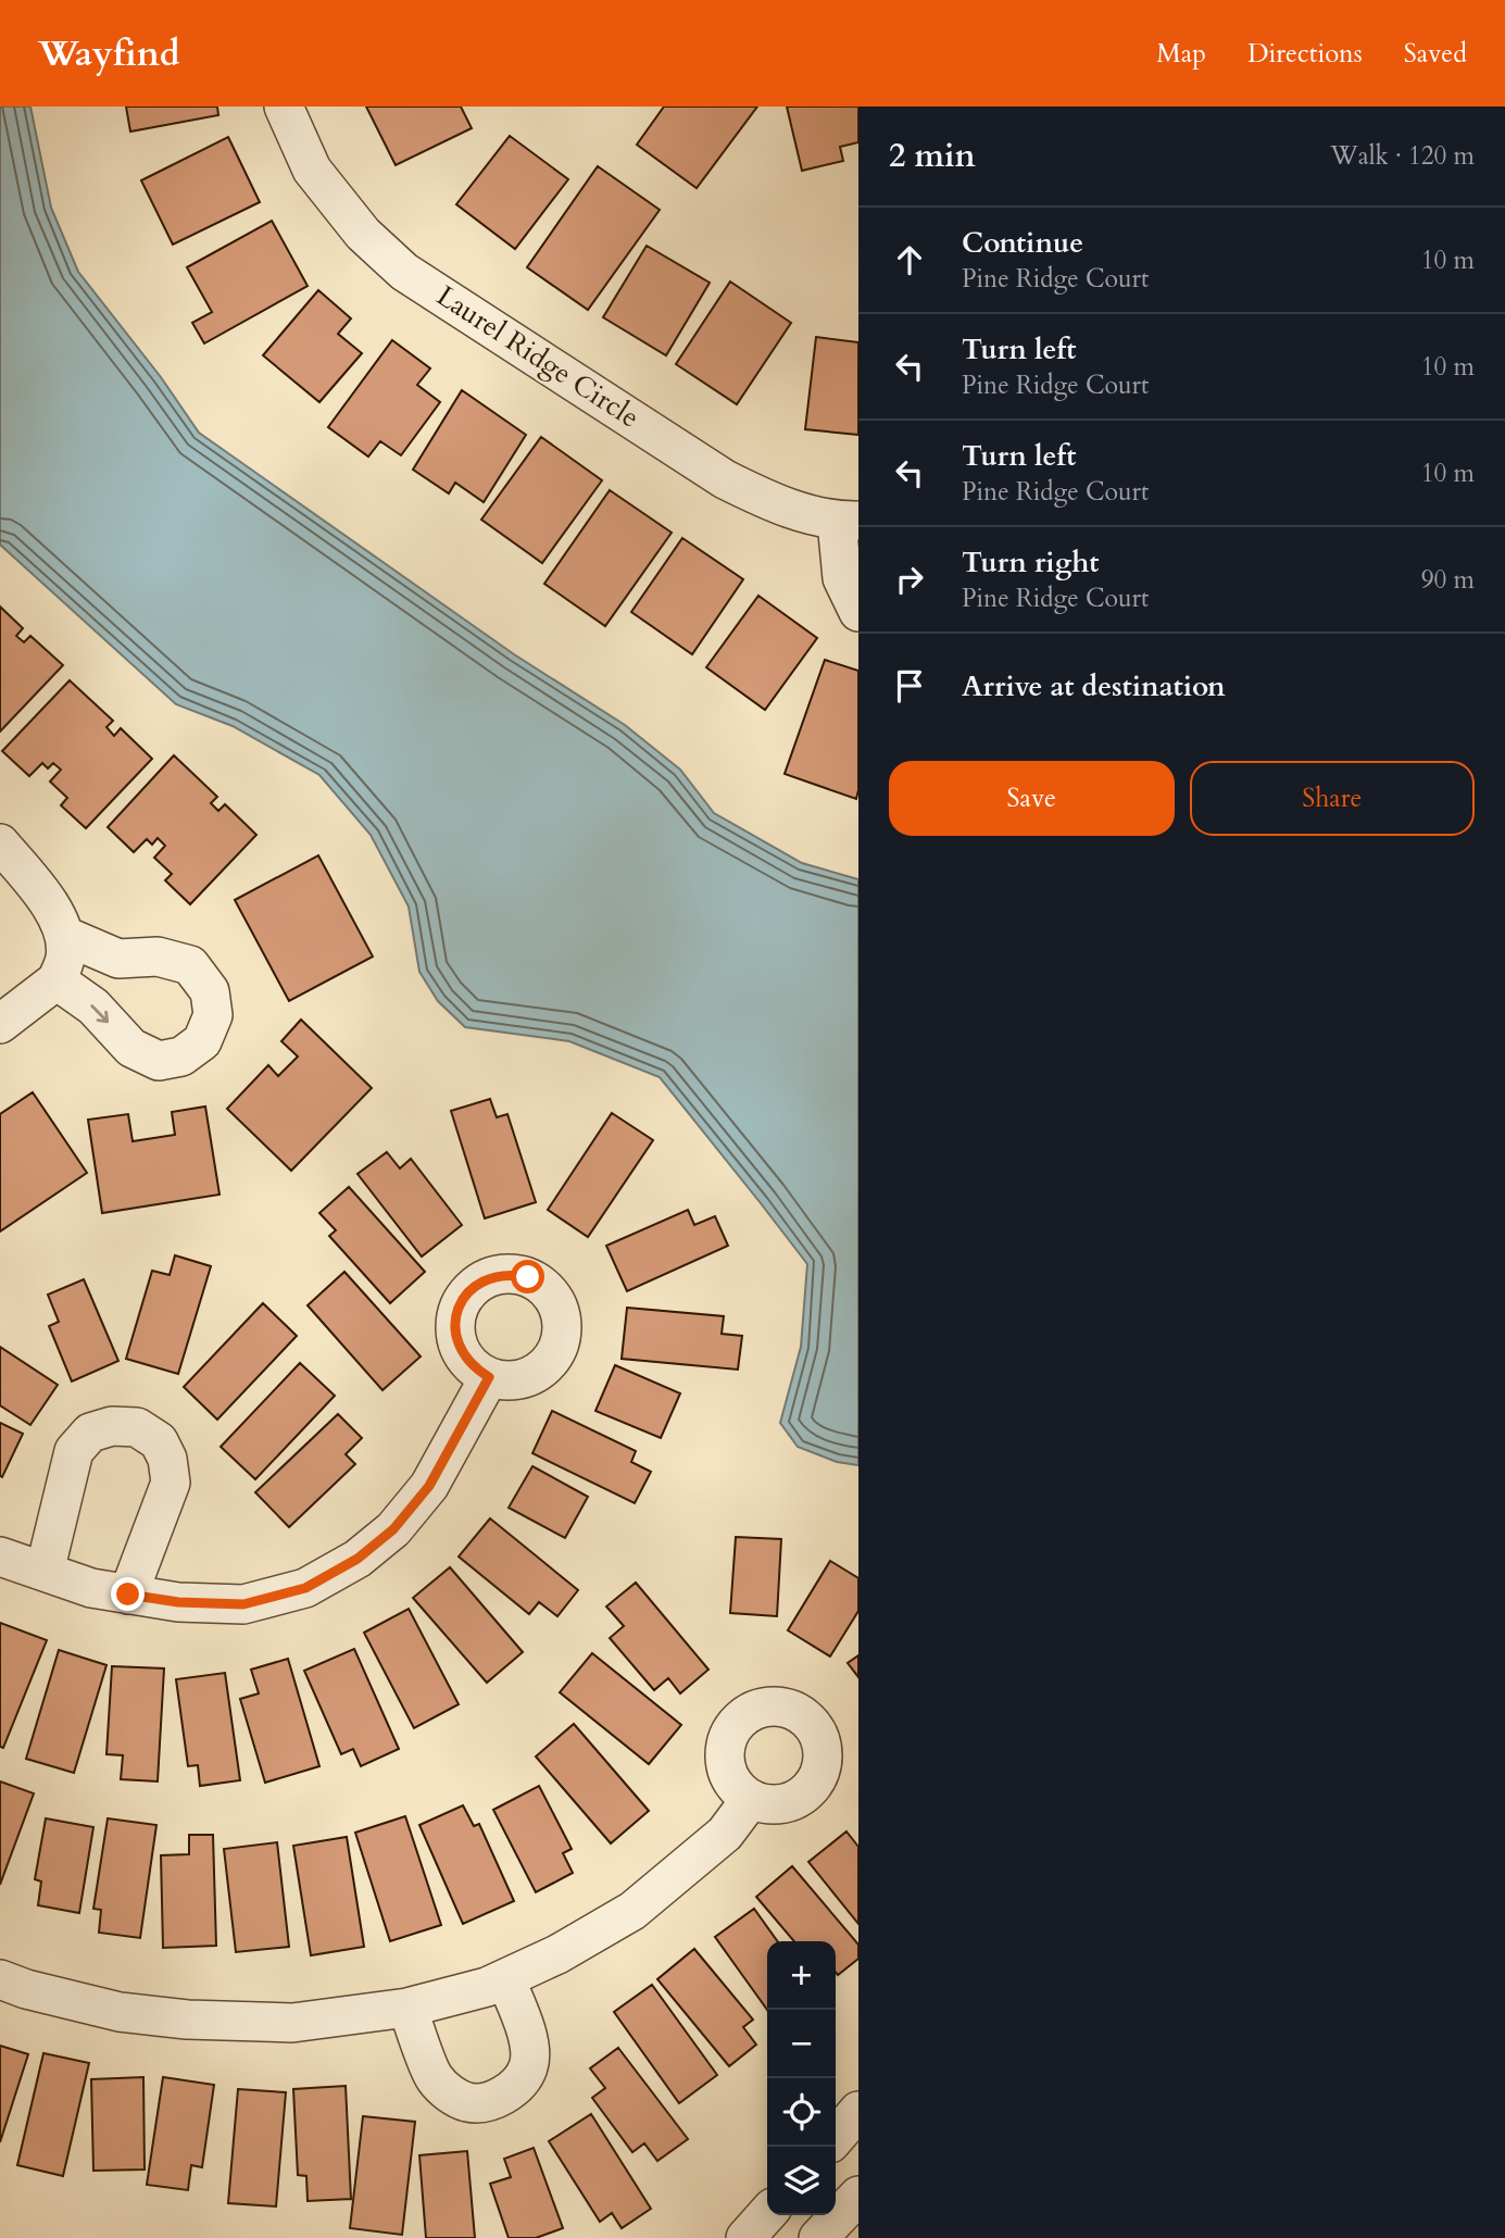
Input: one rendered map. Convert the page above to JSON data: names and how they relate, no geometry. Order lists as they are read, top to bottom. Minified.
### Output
{"streets":{"street":["Laurel Ridge Circle"]},"page":{"header":"Wayfind","nav":["Map","Directions","Saved"],"heading":["2 min","Walk · 120 m"],"list":[["Continue","Pine Ridge Court","10 m"],["Turn left","Pine Ridge Court","10 m"],["Turn left","Pine Ridge Court","10 m"],["Turn right","Pine Ridge Court","90 m"],"Arrive at destination"],"buttons":["Save","Share"],"map_buttons":["+","−"]}}
